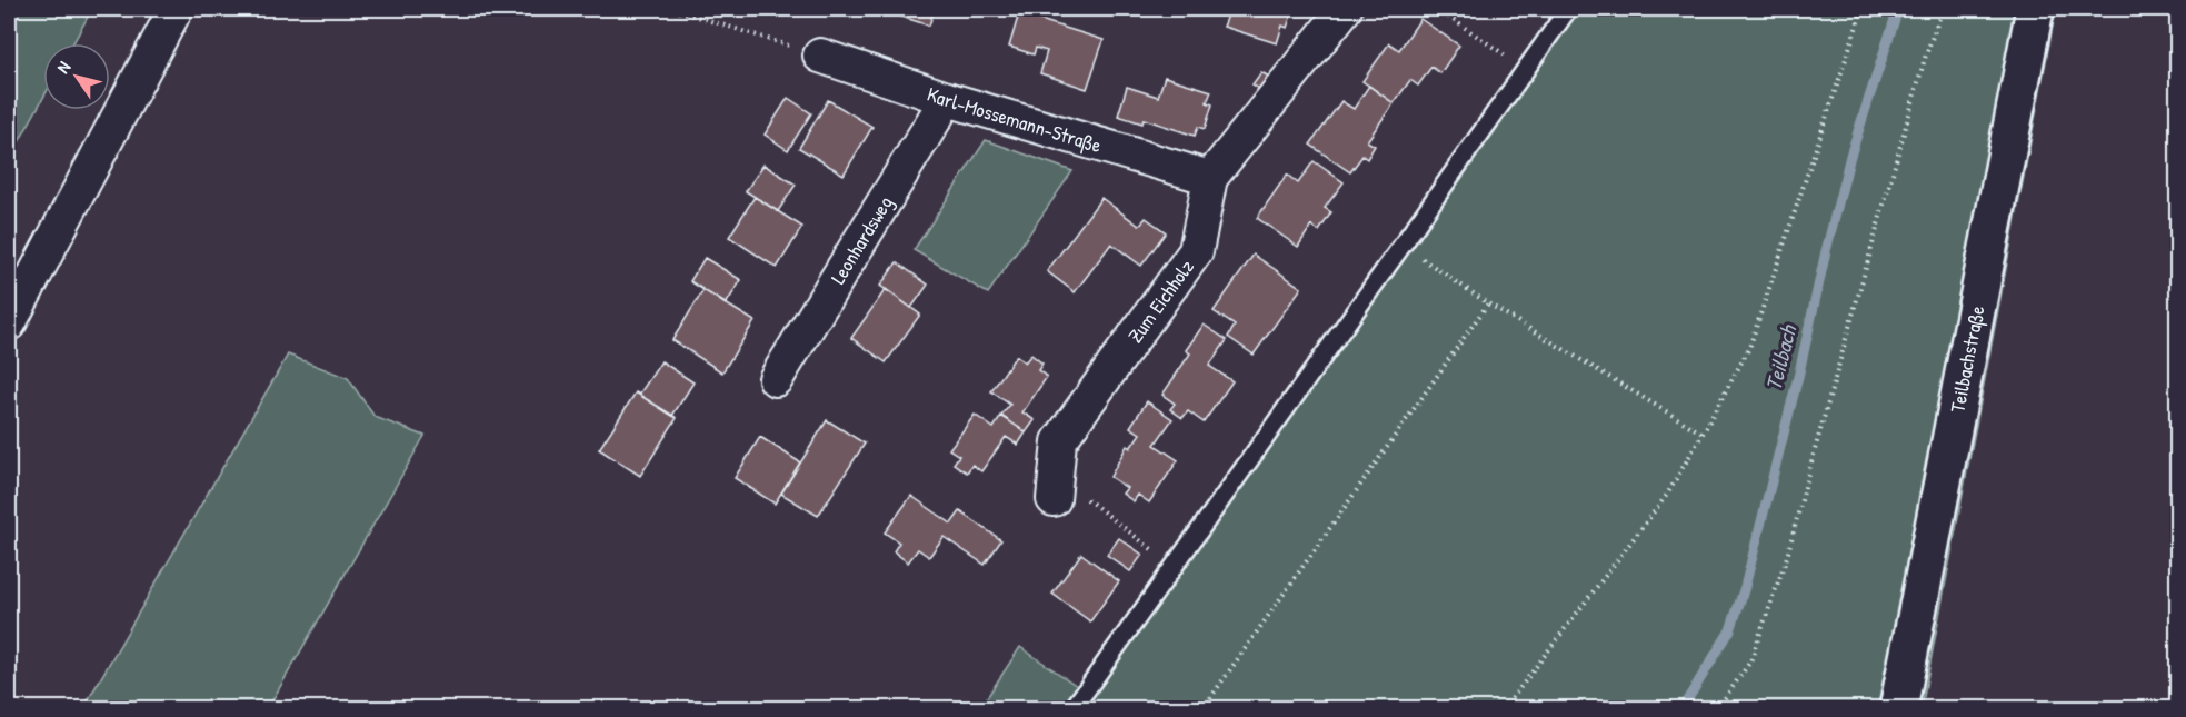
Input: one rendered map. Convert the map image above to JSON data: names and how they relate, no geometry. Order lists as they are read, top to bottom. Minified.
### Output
{"streets":{"street":["Karl-Mossemann-Straße","Leonhardsweg","Zum Eichholz","Teilbachstraße"]},"crossings":[["Karl-Mossemann-Straße","Leonhardsweg"],["Karl-Mossemann-Straße","Zum Eichholz"]],"water":["Teilbach"],"north":"top left"}
